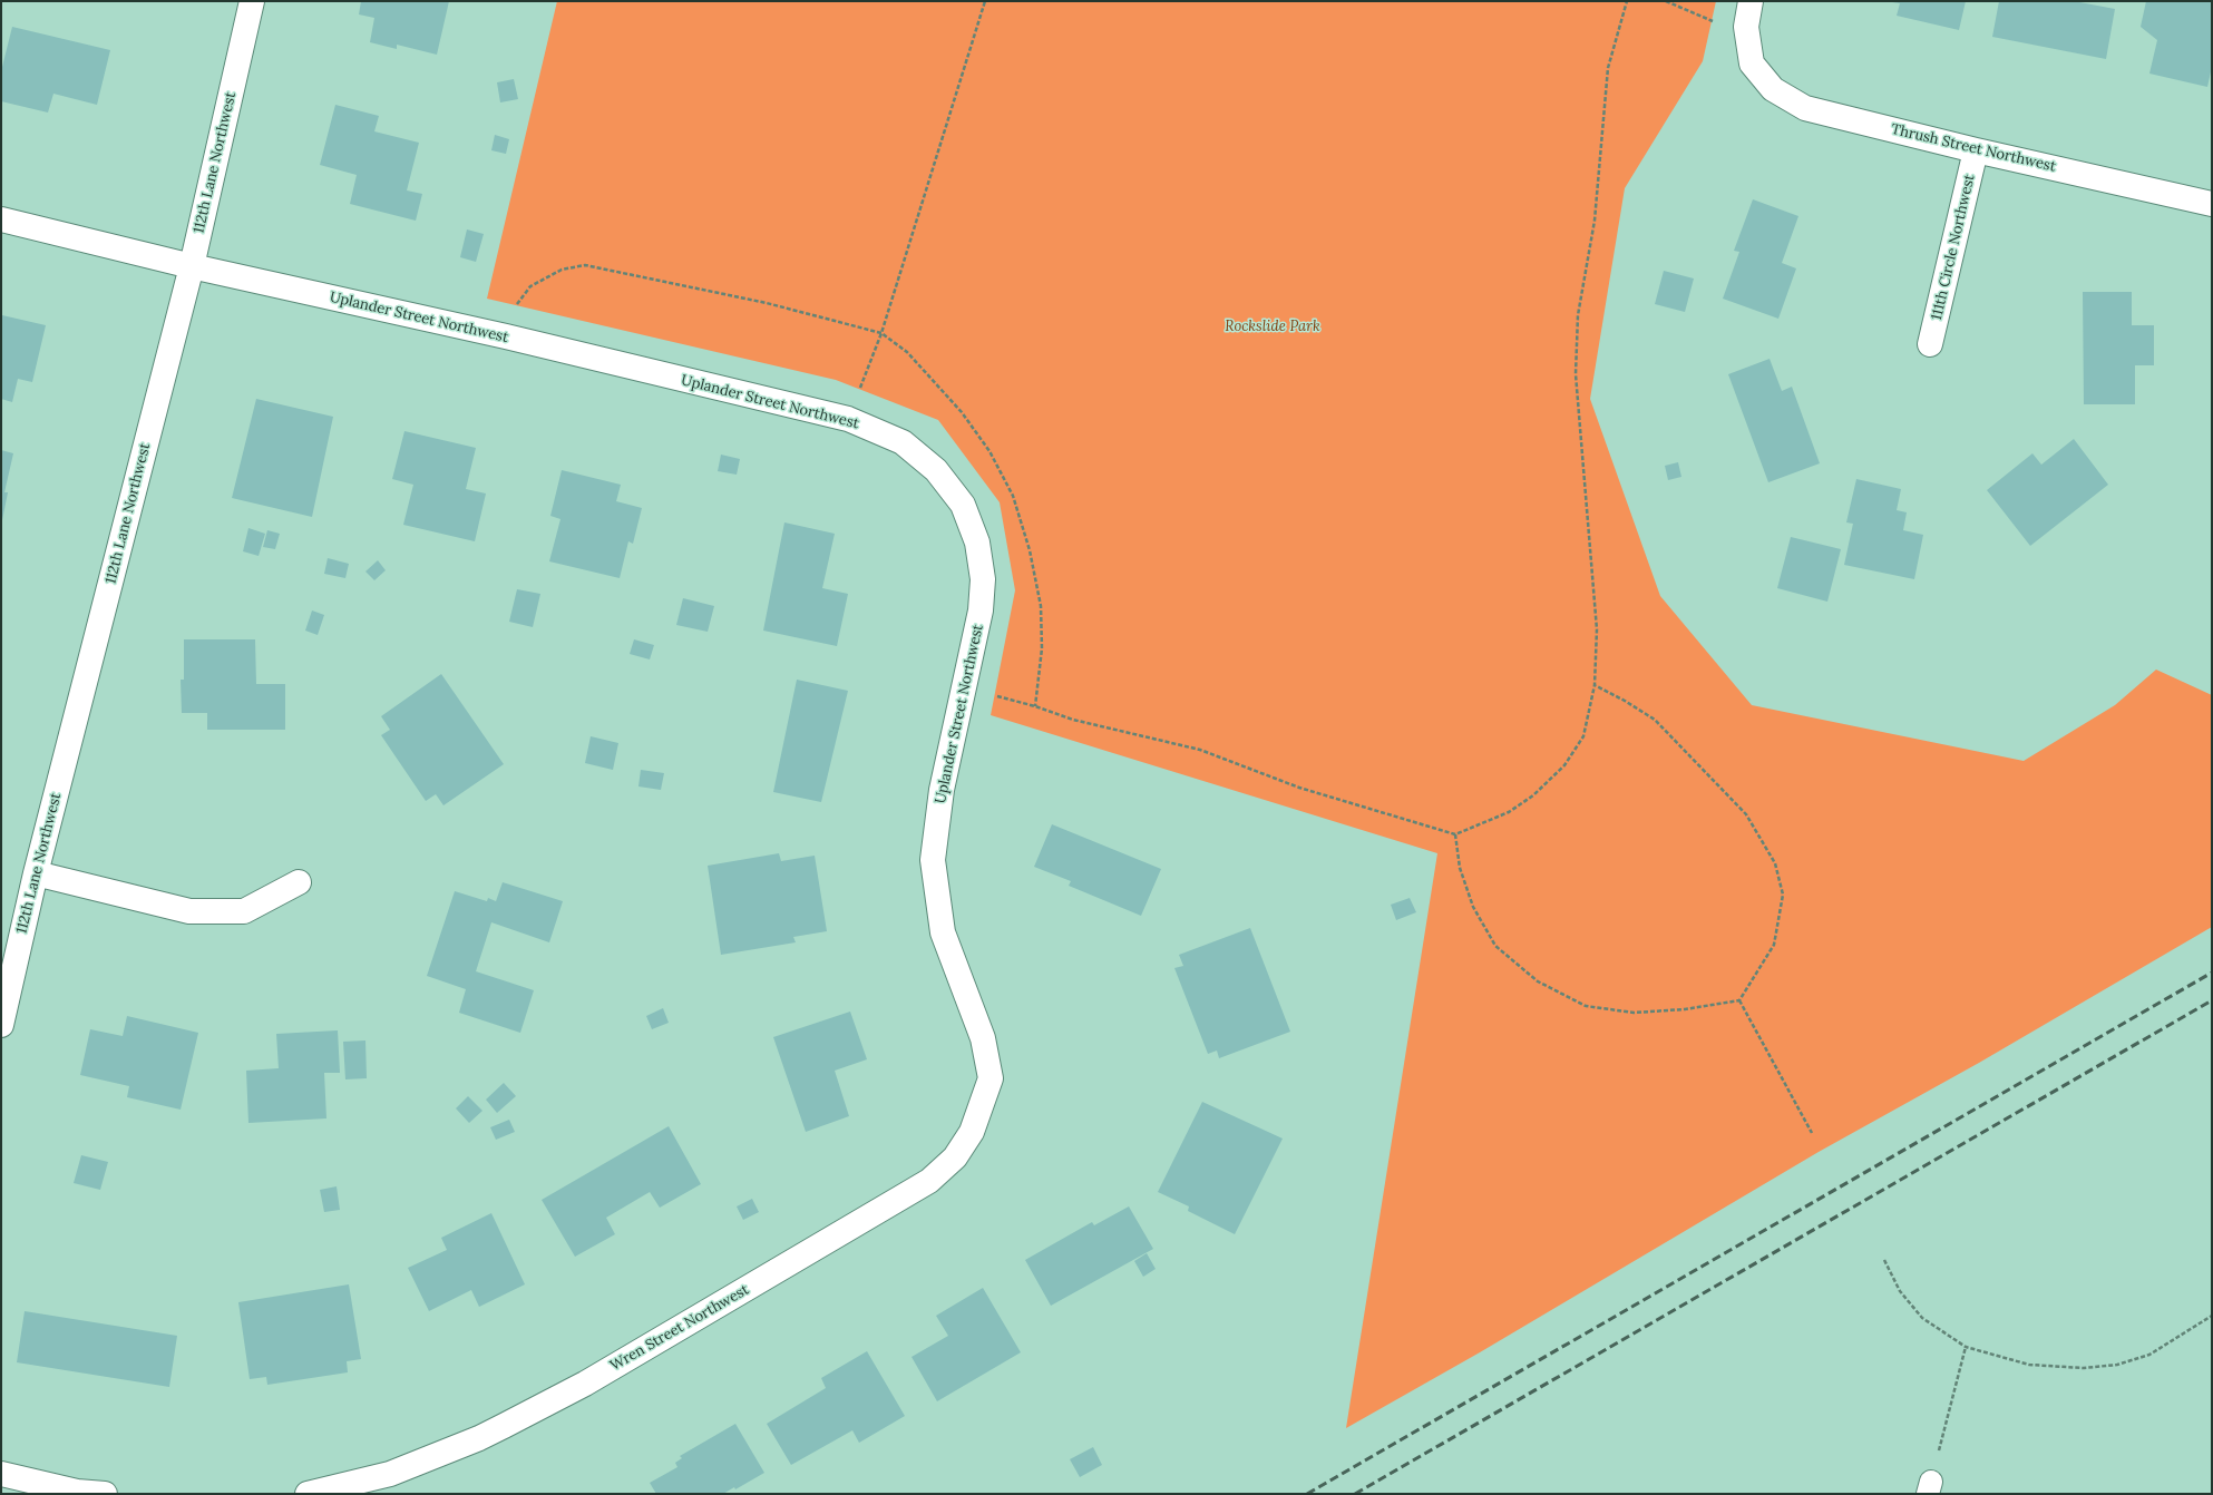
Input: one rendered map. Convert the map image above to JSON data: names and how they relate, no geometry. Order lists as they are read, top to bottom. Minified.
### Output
{"streets":{"street":["Thrush Street Northwest","112th Lane Northwest","111th Circle Northwest","Uplander Street Northwest","Wren Street Northwest"]},"crossings":[["Thrush Street Northwest","111th Circle Northwest"],["112th Lane Northwest","Uplander Street Northwest"],["Uplander Street Northwest","Wren Street Northwest"]],"parks":["Rockslide Park"]}
